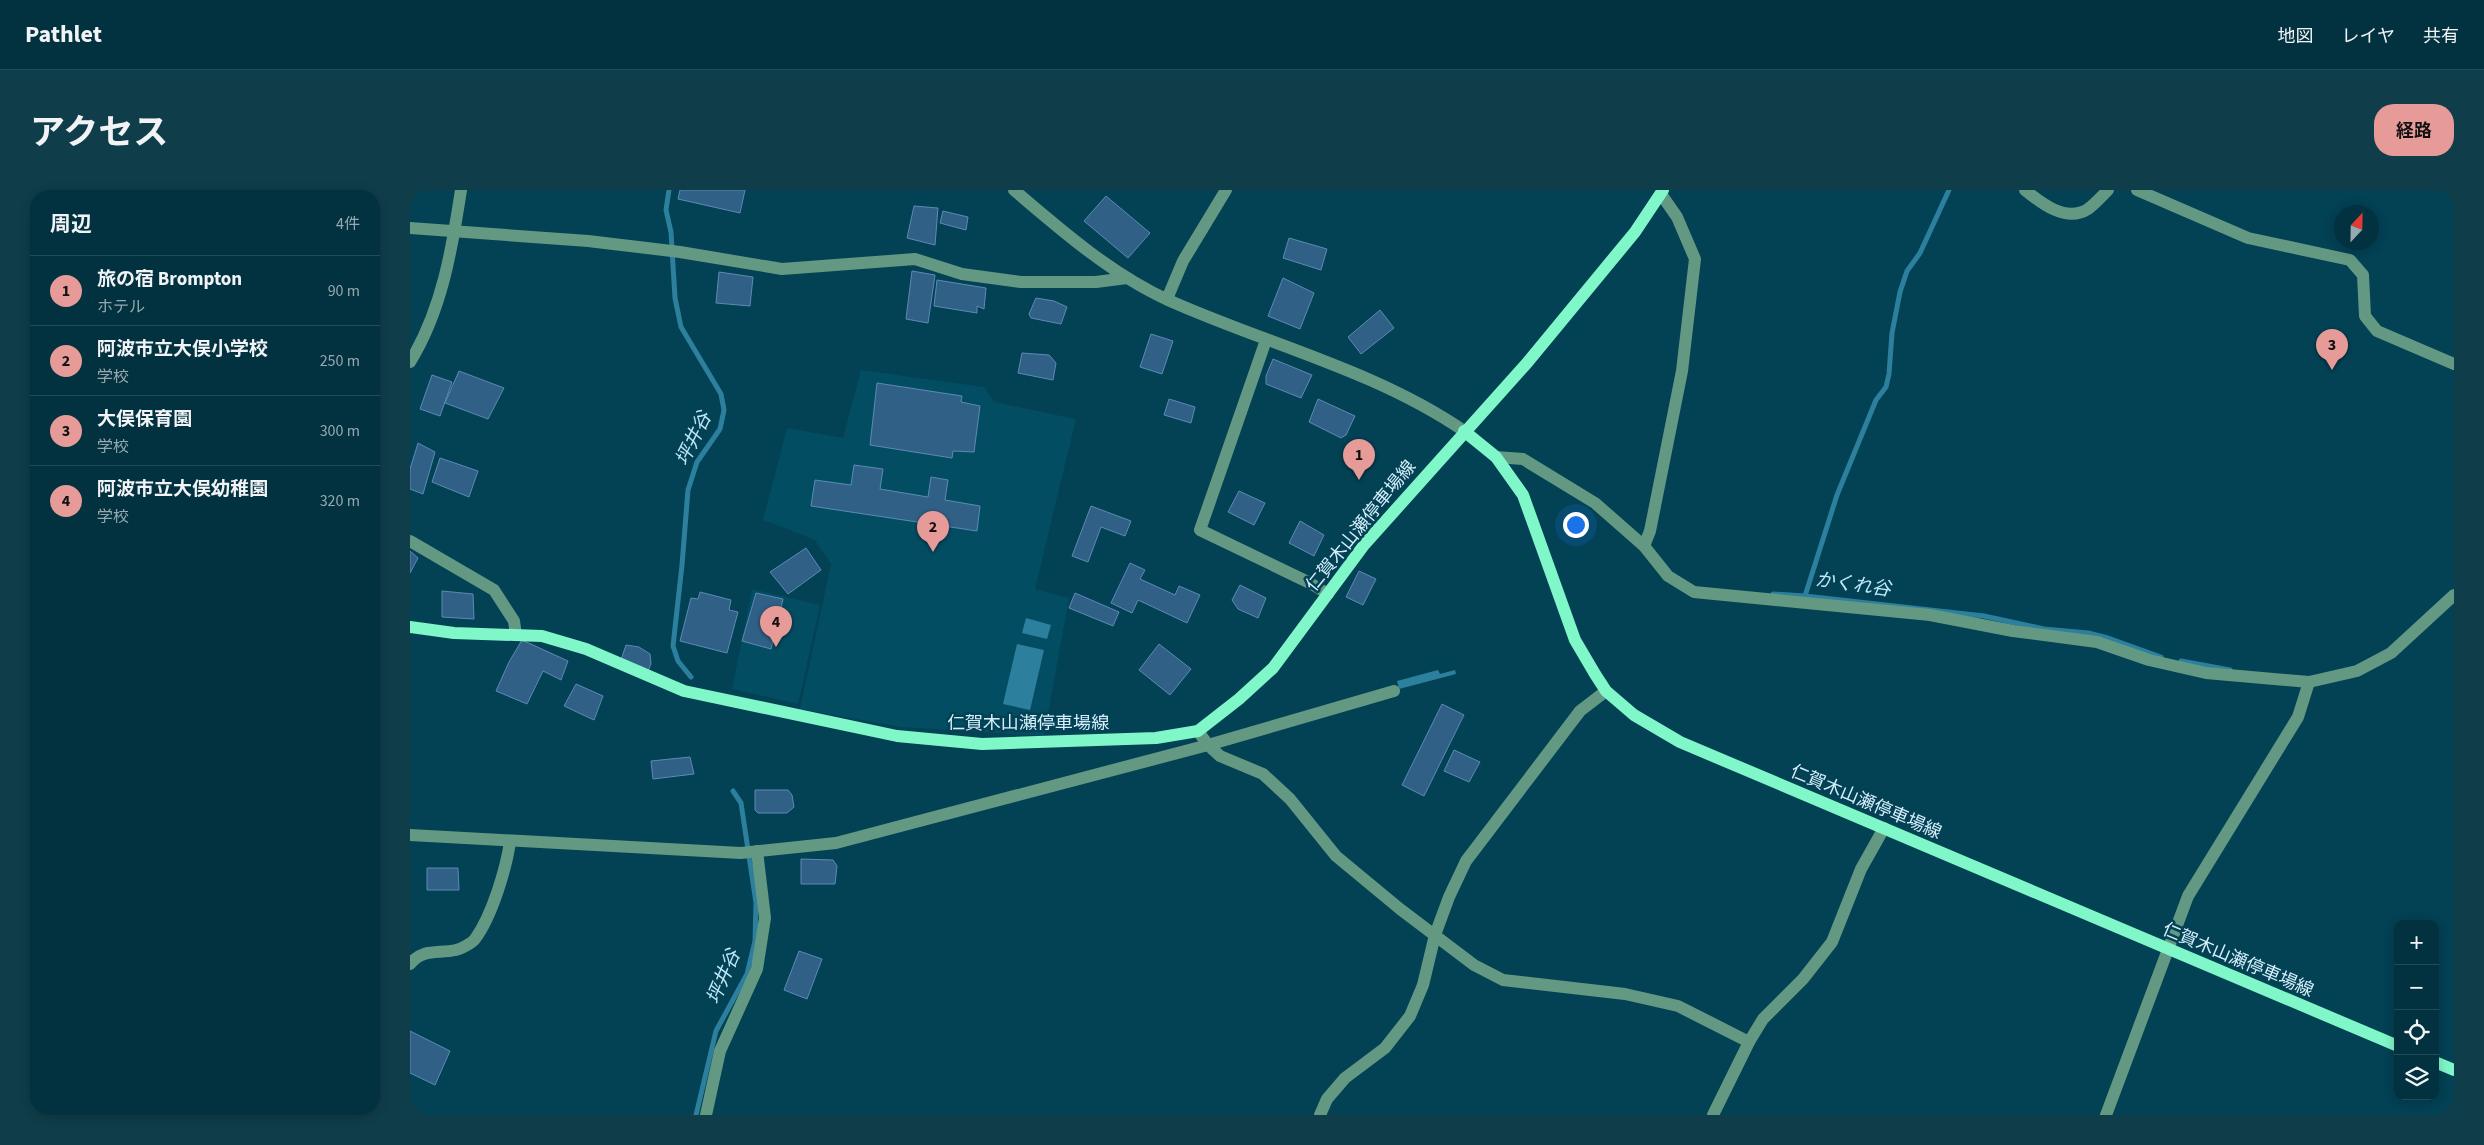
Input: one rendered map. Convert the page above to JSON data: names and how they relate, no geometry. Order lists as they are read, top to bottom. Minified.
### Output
{"streets":{"main road":["仁賀木山瀬停車場線"]},"water":["坪井谷","かくれ谷"],"north":"top","page":{"header":"Pathlet","nav":["地図","レイヤ","共有"],"title":"アクセス","buttons":"経路","heading":["周辺","4件"],"list":[{"mark":"1","name":"旅の宿 Brompton","note":"ホテル","value":"90 m"},{"mark":"2","name":"阿波市立大俣小学校","note":"学校","value":"250 m"},{"mark":"3","name":"大俣保育園","note":"学校","value":"300 m"},{"mark":"4","name":"阿波市立大俣幼稚園","note":"学校","value":"320 m"}],"pins":["3","1","2","4"],"map_buttons":["+","−"]}}
